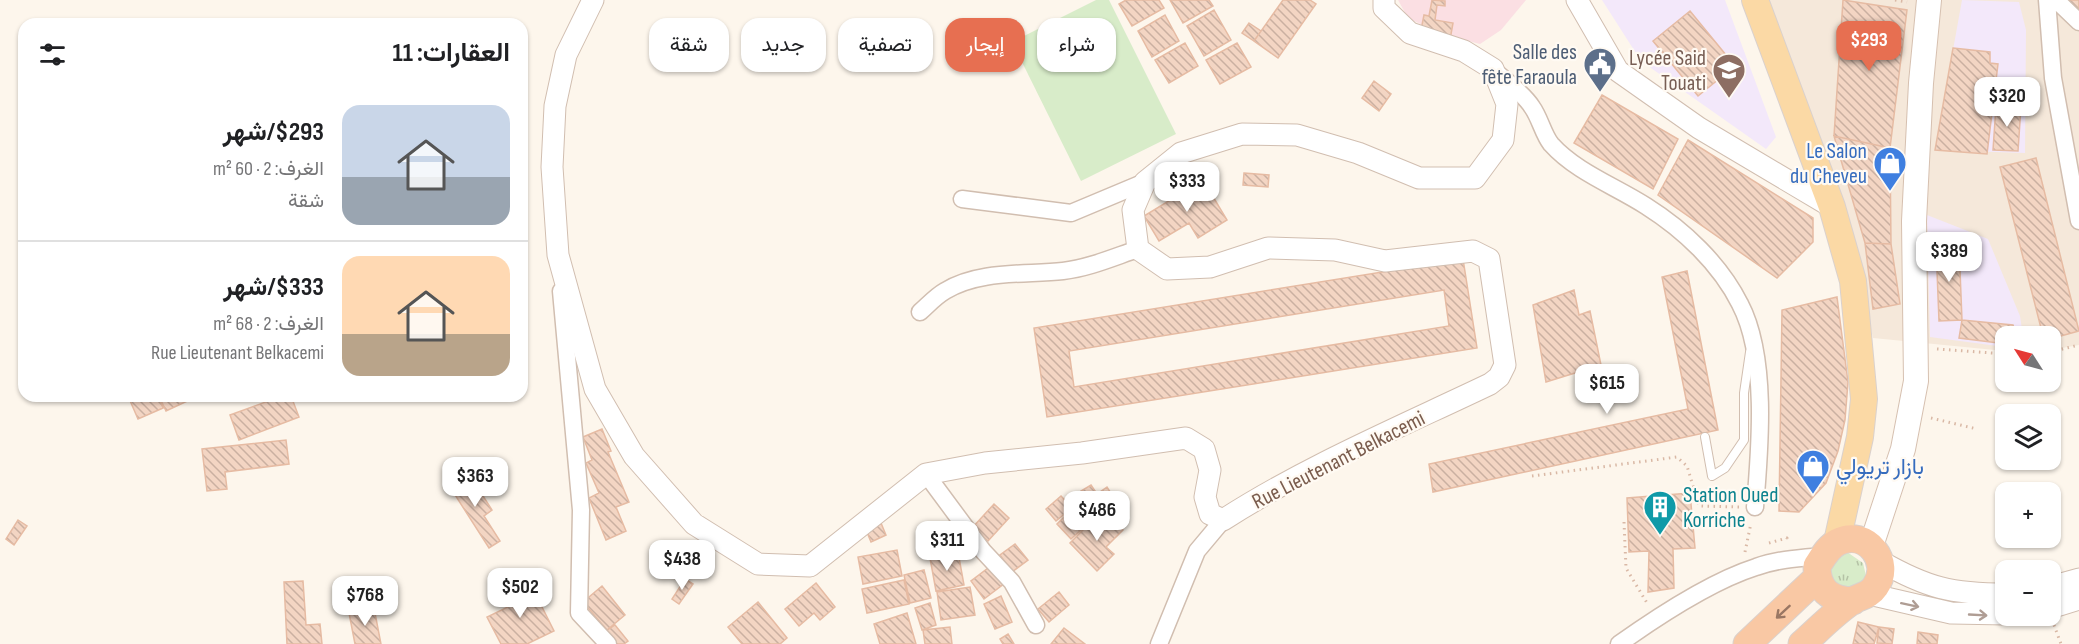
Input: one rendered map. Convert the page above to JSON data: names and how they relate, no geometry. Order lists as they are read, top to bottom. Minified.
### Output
{"streets":{"street":["Rue Lieutenant Belkacemi"]},"places":{"public building":["Salle des fête Faraoula"],"school or university":["Lycée Said Touati"],"shop":["Le Salon du Cheveu","بازار تريولي"],"building":["Station Oued Korriche"]},"north":"top left","page":{"chip":["شراء","إيجار","تصفية","جديد","شقة"],"heading":"العقارات: 11","price":["$293","$320","$333","$389","$615","$363","$486","$311","$438","$502","$768"],"list":[{"name":"$293/شهر","note":"الغرف: 2 · 60 m² · شقة"},{"name":"$333/شهر","note":"الغرف: 2 · 68 m² · Rue Lieutenant Belkacemi"}],"map_buttons":["+","−"]}}
